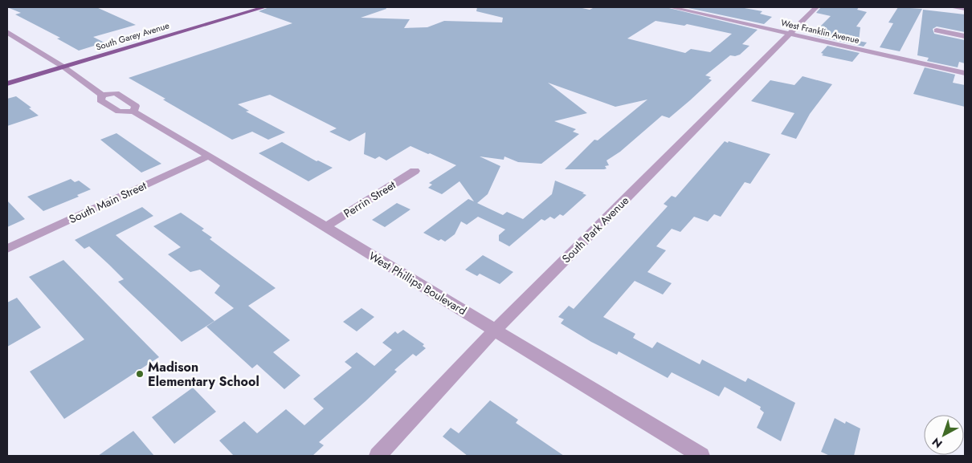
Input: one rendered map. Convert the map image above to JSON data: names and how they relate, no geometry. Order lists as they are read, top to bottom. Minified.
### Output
{"streets":{"main road":["South Garey Avenue"],"street":["West Franklin Avenue","Perrin Street","South Main Street","South Park Avenue","West Phillips Boulevard"]},"crossings":[["West Franklin Avenue","South Park Avenue"],["South Garey Avenue","West Phillips Boulevard"],["Perrin Street","West Phillips Boulevard"],["South Main Street","West Phillips Boulevard"],["South Park Avenue","West Phillips Boulevard"]],"places":["Madison Elementary School"],"north":"bottom left"}
